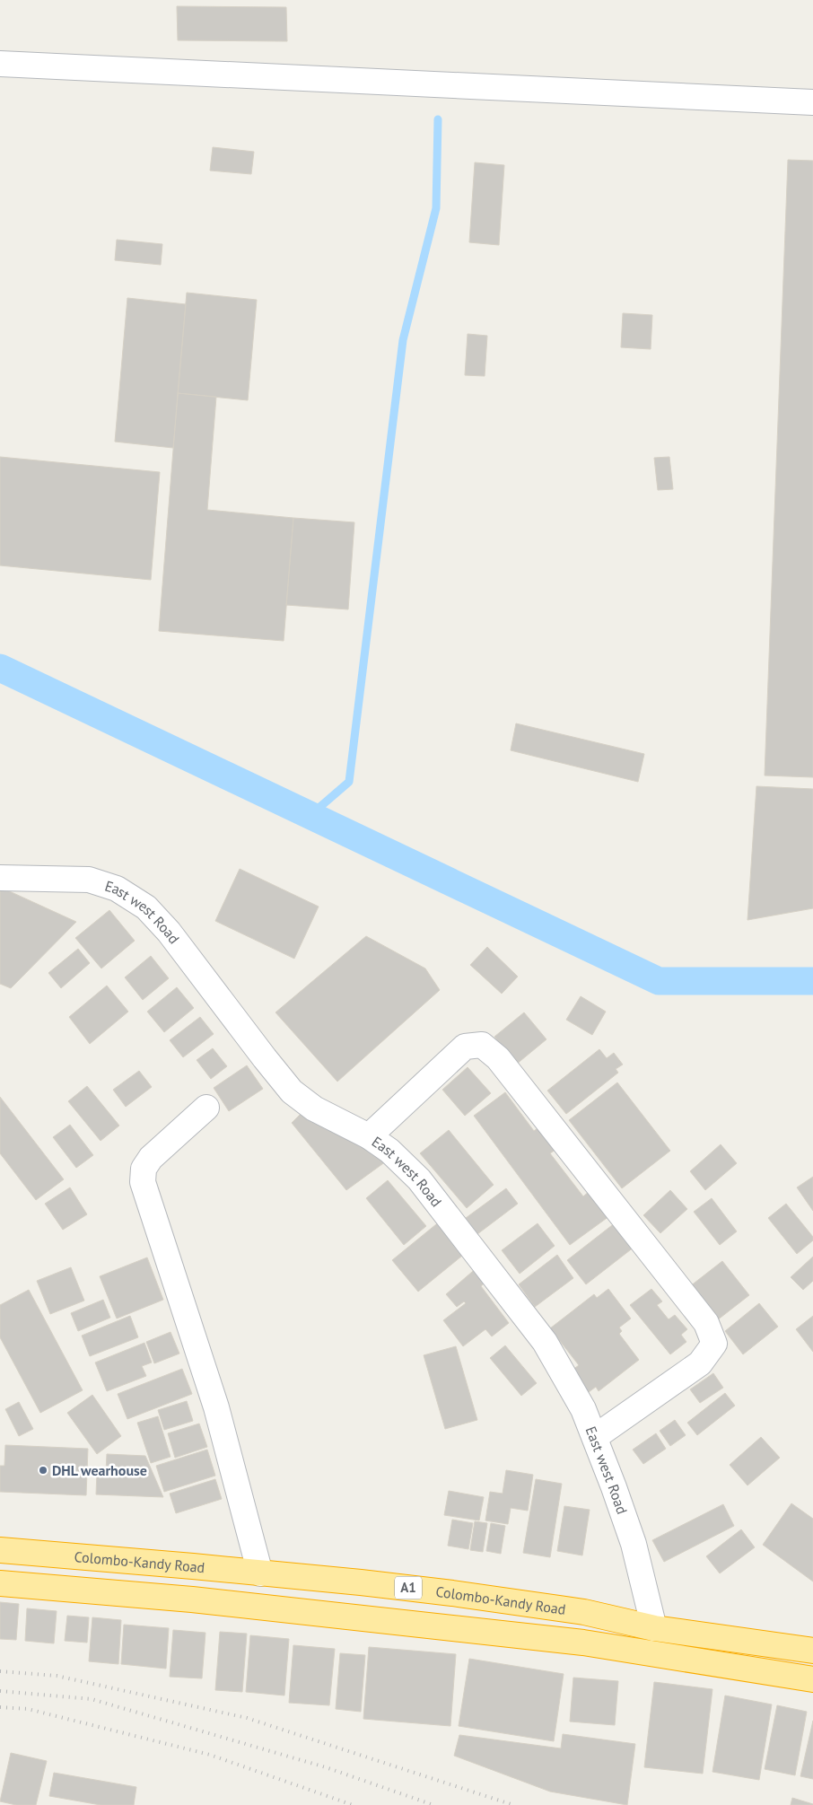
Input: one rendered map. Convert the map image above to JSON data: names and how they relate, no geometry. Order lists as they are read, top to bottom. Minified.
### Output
{"streets":{"highway":["Colombo-Kandy Road","A1"],"street":["East west Road"]},"crossings":[["East west Road","Colombo-Kandy Road"]],"places":["DHL wearhouse"]}
